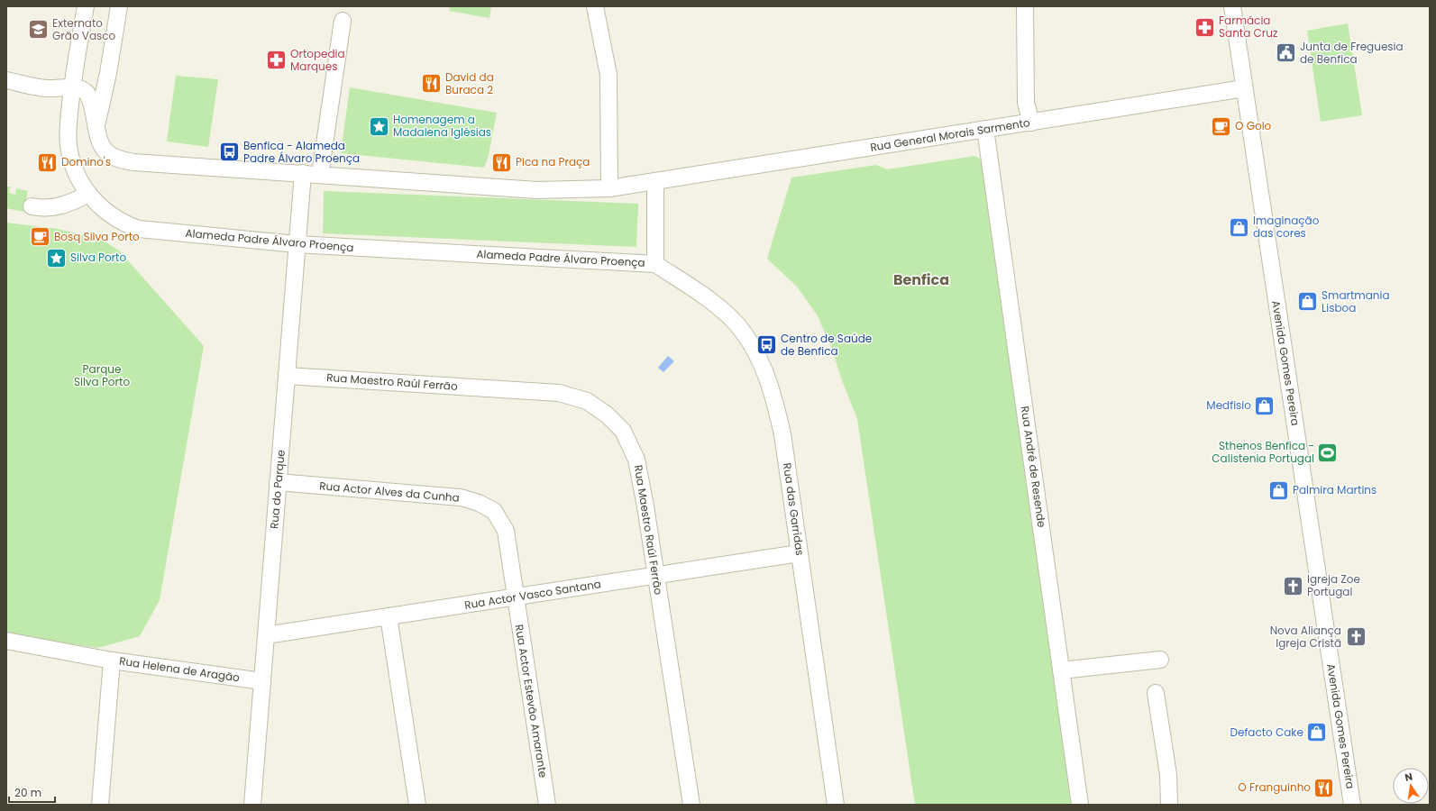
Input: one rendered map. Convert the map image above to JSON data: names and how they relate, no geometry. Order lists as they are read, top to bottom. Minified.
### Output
{"streets":{"street":["Rua General Morais Sarmento","Alameda Padre Álvaro Proença","Avenida Gomes Pereira","Rua Maestro Raúl Ferrão","Rua André de Resende","Rua do Parque","Rua Actor Alves da Cunha","Rua das Garridas","Rua Actor Vasco Santana","Rua Helena de Aragão","Rua Actor Estevão Amarante"]},"crossings":[["Rua General Morais Sarmento","Alameda Padre Álvaro Proença"],["Rua General Morais Sarmento","Avenida Gomes Pereira"],["Rua General Morais Sarmento","Rua André de Resende"],["Alameda Padre Álvaro Proença","Rua do Parque"],["Alameda Padre Álvaro Proença","Rua das Garridas"],["Rua Maestro Raúl Ferrão","Rua do Parque"],["Rua Maestro Raúl Ferrão","Rua Actor Vasco Santana"],["Rua do Parque","Rua Actor Alves da Cunha"],["Rua do Parque","Rua Actor Vasco Santana"],["Rua do Parque","Rua Helena de Aragão"],["Rua Actor Alves da Cunha","Rua Actor Vasco Santana"],["Rua Actor Alves da Cunha","Rua Actor Estevão Amarante"],["Rua das Garridas","Rua Actor Vasco Santana"],["Rua Actor Vasco Santana","Rua Actor Estevão Amarante"]],"districts":["Benfica"],"parks":["Parque Silva Porto"],"places":{"pharmacy":["Farmácia Santa Cruz","Ortopedia Marques"],"school or university":["Externato Grão Vasco"],"public building":["Junta de Freguesia de Benfica"],"restaurant":["David da Buraca 2","Domino's","Pica na Praça","O Franguinho"],"place":["Homenagem a Madalena Iglésias","Silva Porto"],"cafe":["O Golo","Bosq Silva Porto"],"bus stop":["Benfica - Alameda Padre Álvaro Proença","Centro de Saúde de Benfica"],"shop":["Imaginação das cores","Smartmania Lisboa","Medfisio","Palmira Martins","Defacto Cake"],"sports":["Sthenos Benfica - Calistenia Portugal"],"church":["Igreja Zoe Portugal","Nova Aliança Igreja Cristã"]},"scale_bar":"20 m","north":"top"}
